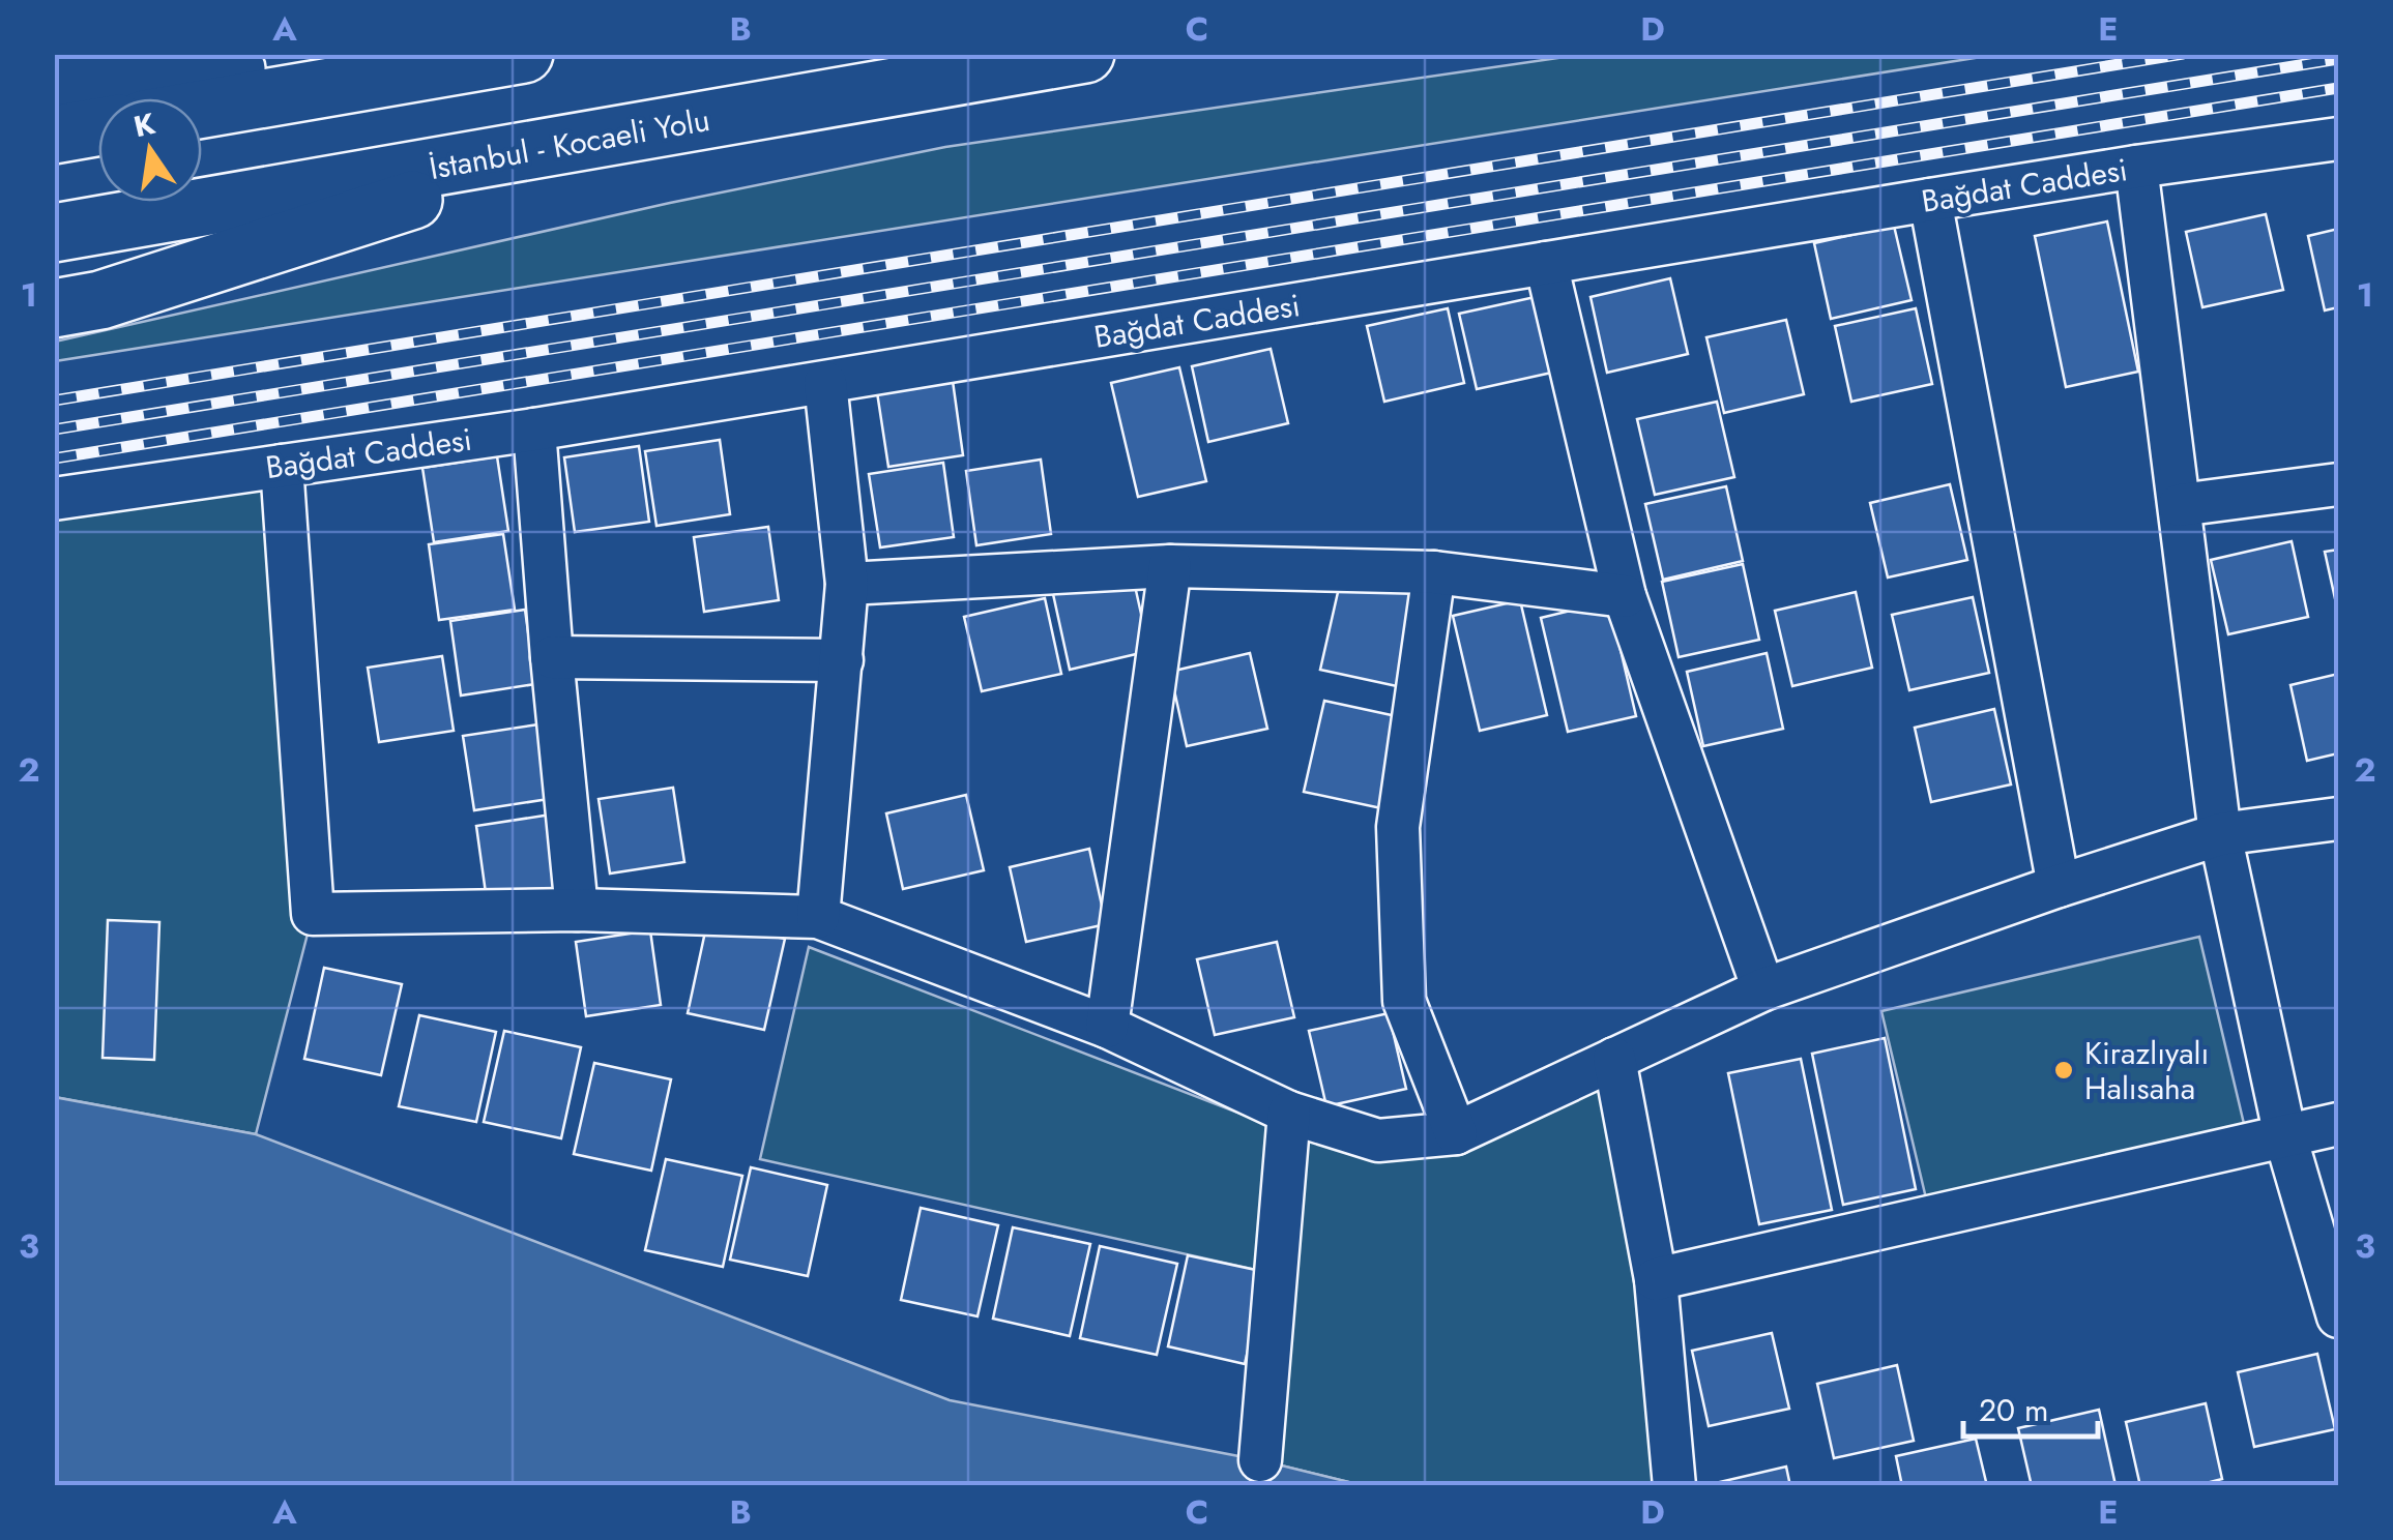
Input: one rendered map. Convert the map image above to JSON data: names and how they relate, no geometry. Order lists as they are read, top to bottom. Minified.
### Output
{"streets":{"highway":["İstanbul - Kocaeli Yolu"],"street":["Bağdat Caddesi"]},"places":["Kirazlıyalı Halısaha"],"scale_bar":"20 m","north":"top","grid":{"columns":["A","B","C","D","E"],"rows":["1","2","3"]}}
